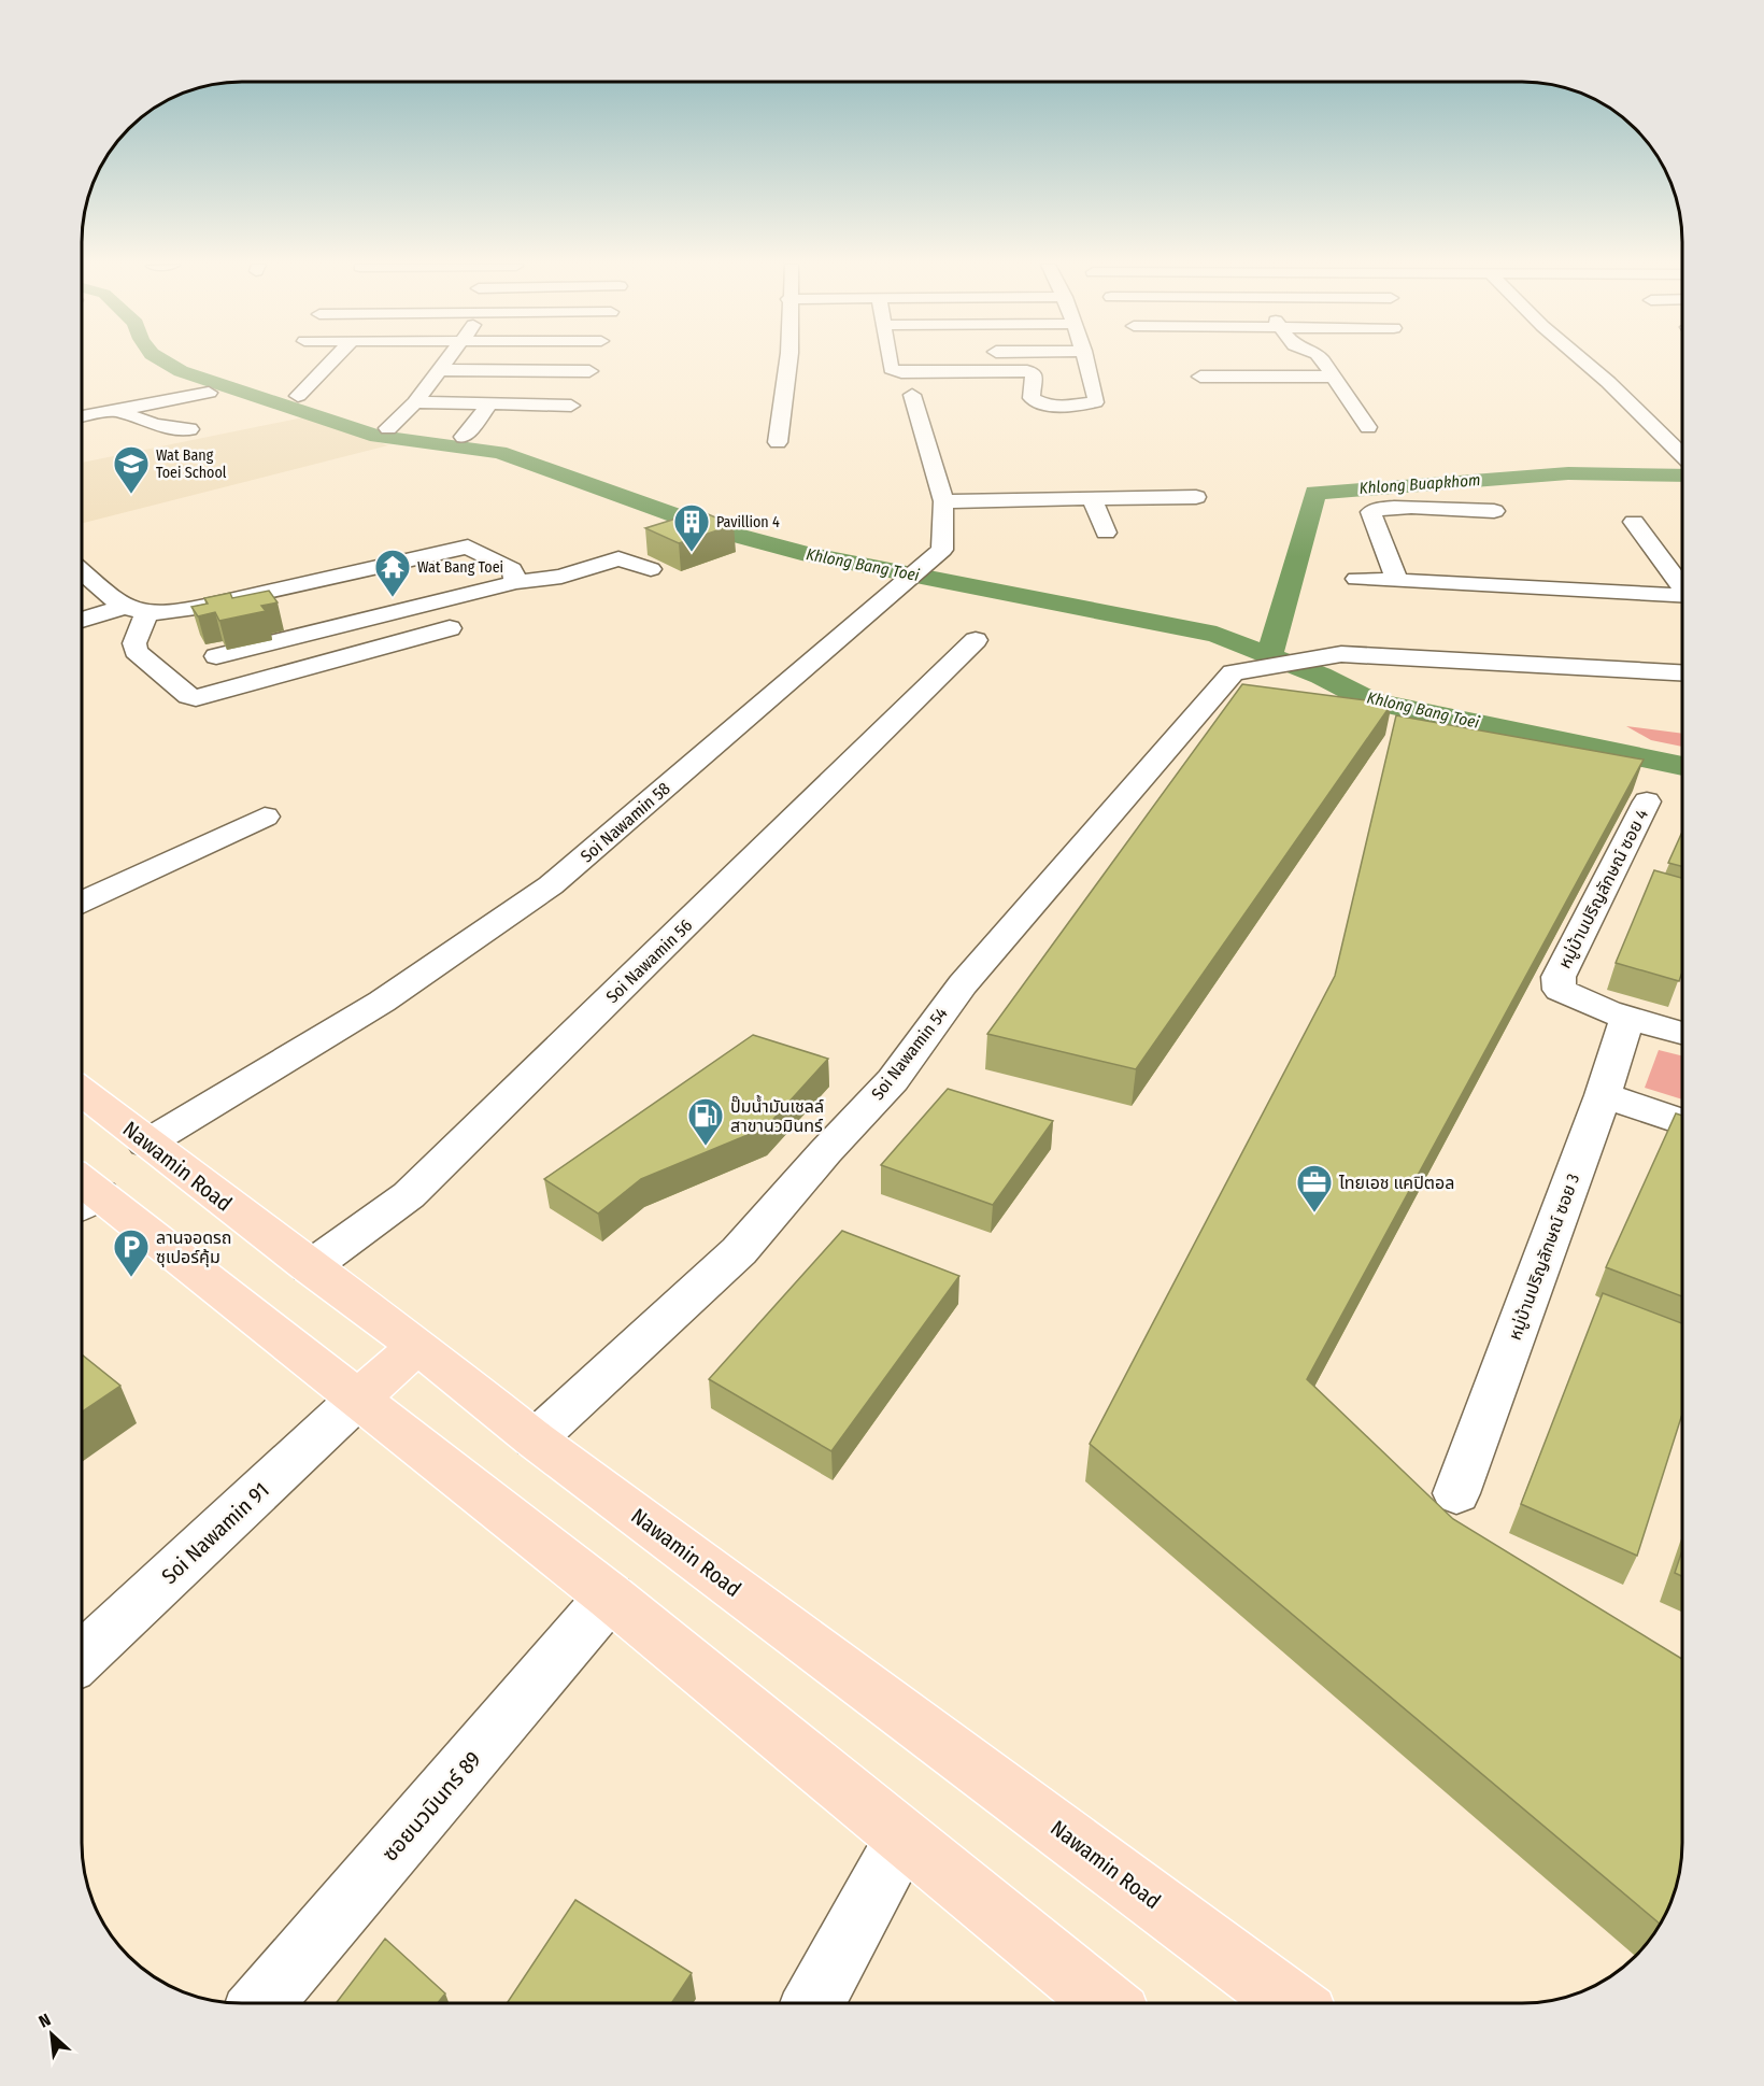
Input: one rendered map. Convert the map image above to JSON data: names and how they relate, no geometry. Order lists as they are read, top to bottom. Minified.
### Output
{"streets":{"main road":["Nawamin Road"],"street":["Soi Nawamin 58","หมู่บ้านปริญลักษณ์ ซอย 4","Soi Nawamin 56","Soi Nawamin 54","หมู่บ้านปริญลักษณ์ ซอย 3","Soi Nawamin 91","ซอยนวมินทร์ 89"]},"crossings":[["Soi Nawamin 58","Nawamin Road"],["หมู่บ้านปริญลักษณ์ ซอย 4","หมู่บ้านปริญลักษณ์ ซอย 3"],["Soi Nawamin 56","Nawamin Road"],["Soi Nawamin 54","Nawamin Road"]],"water":["Khlong Buapkhom","Khlong Bang Toei"],"places":{"school or university":["Wat Bang Toei School"],"building":["Pavillion 4"],"temple":["Wat Bang Toei"],"fuel station":["ปั๊มน้ำมันเชลล์ สาขานวมินทร์"],"office":["ไทยเอช แคปิตอล"],"parking":["ลานจอดรถ ซุเปอร์คุ้ม"]},"north":"top left"}
